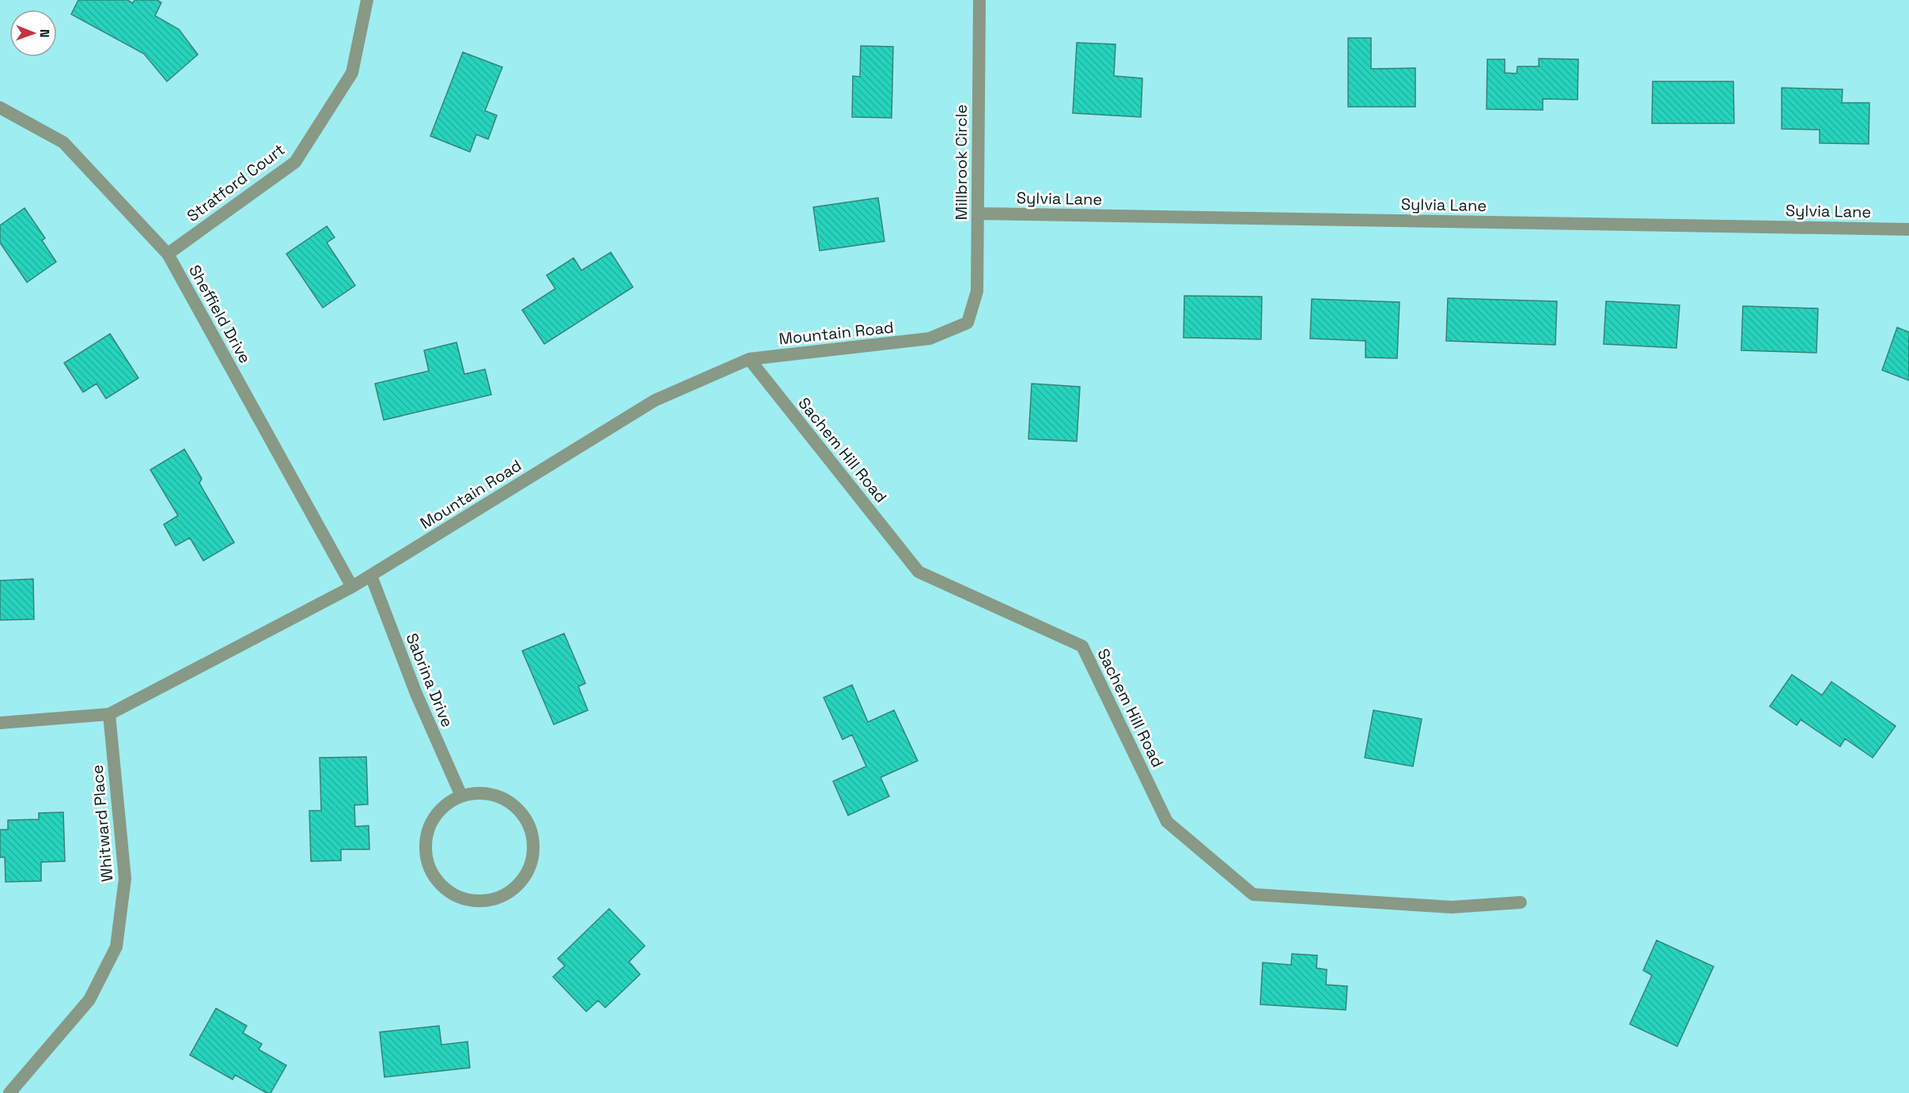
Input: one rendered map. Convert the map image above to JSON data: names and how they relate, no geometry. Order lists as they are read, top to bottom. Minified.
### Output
{"streets":{"street":["Millbrook Circle","Stratford Court","Sylvia Lane","Sheffield Drive","Mountain Road","Sachem Hill Road","Sabrina Drive","Whitward Place"]},"crossings":[["Millbrook Circle","Sylvia Lane"],["Millbrook Circle","Mountain Road"],["Stratford Court","Sheffield Drive"],["Sheffield Drive","Mountain Road"],["Mountain Road","Sachem Hill Road"],["Mountain Road","Sabrina Drive"],["Mountain Road","Whitward Place"]],"north":"right"}
